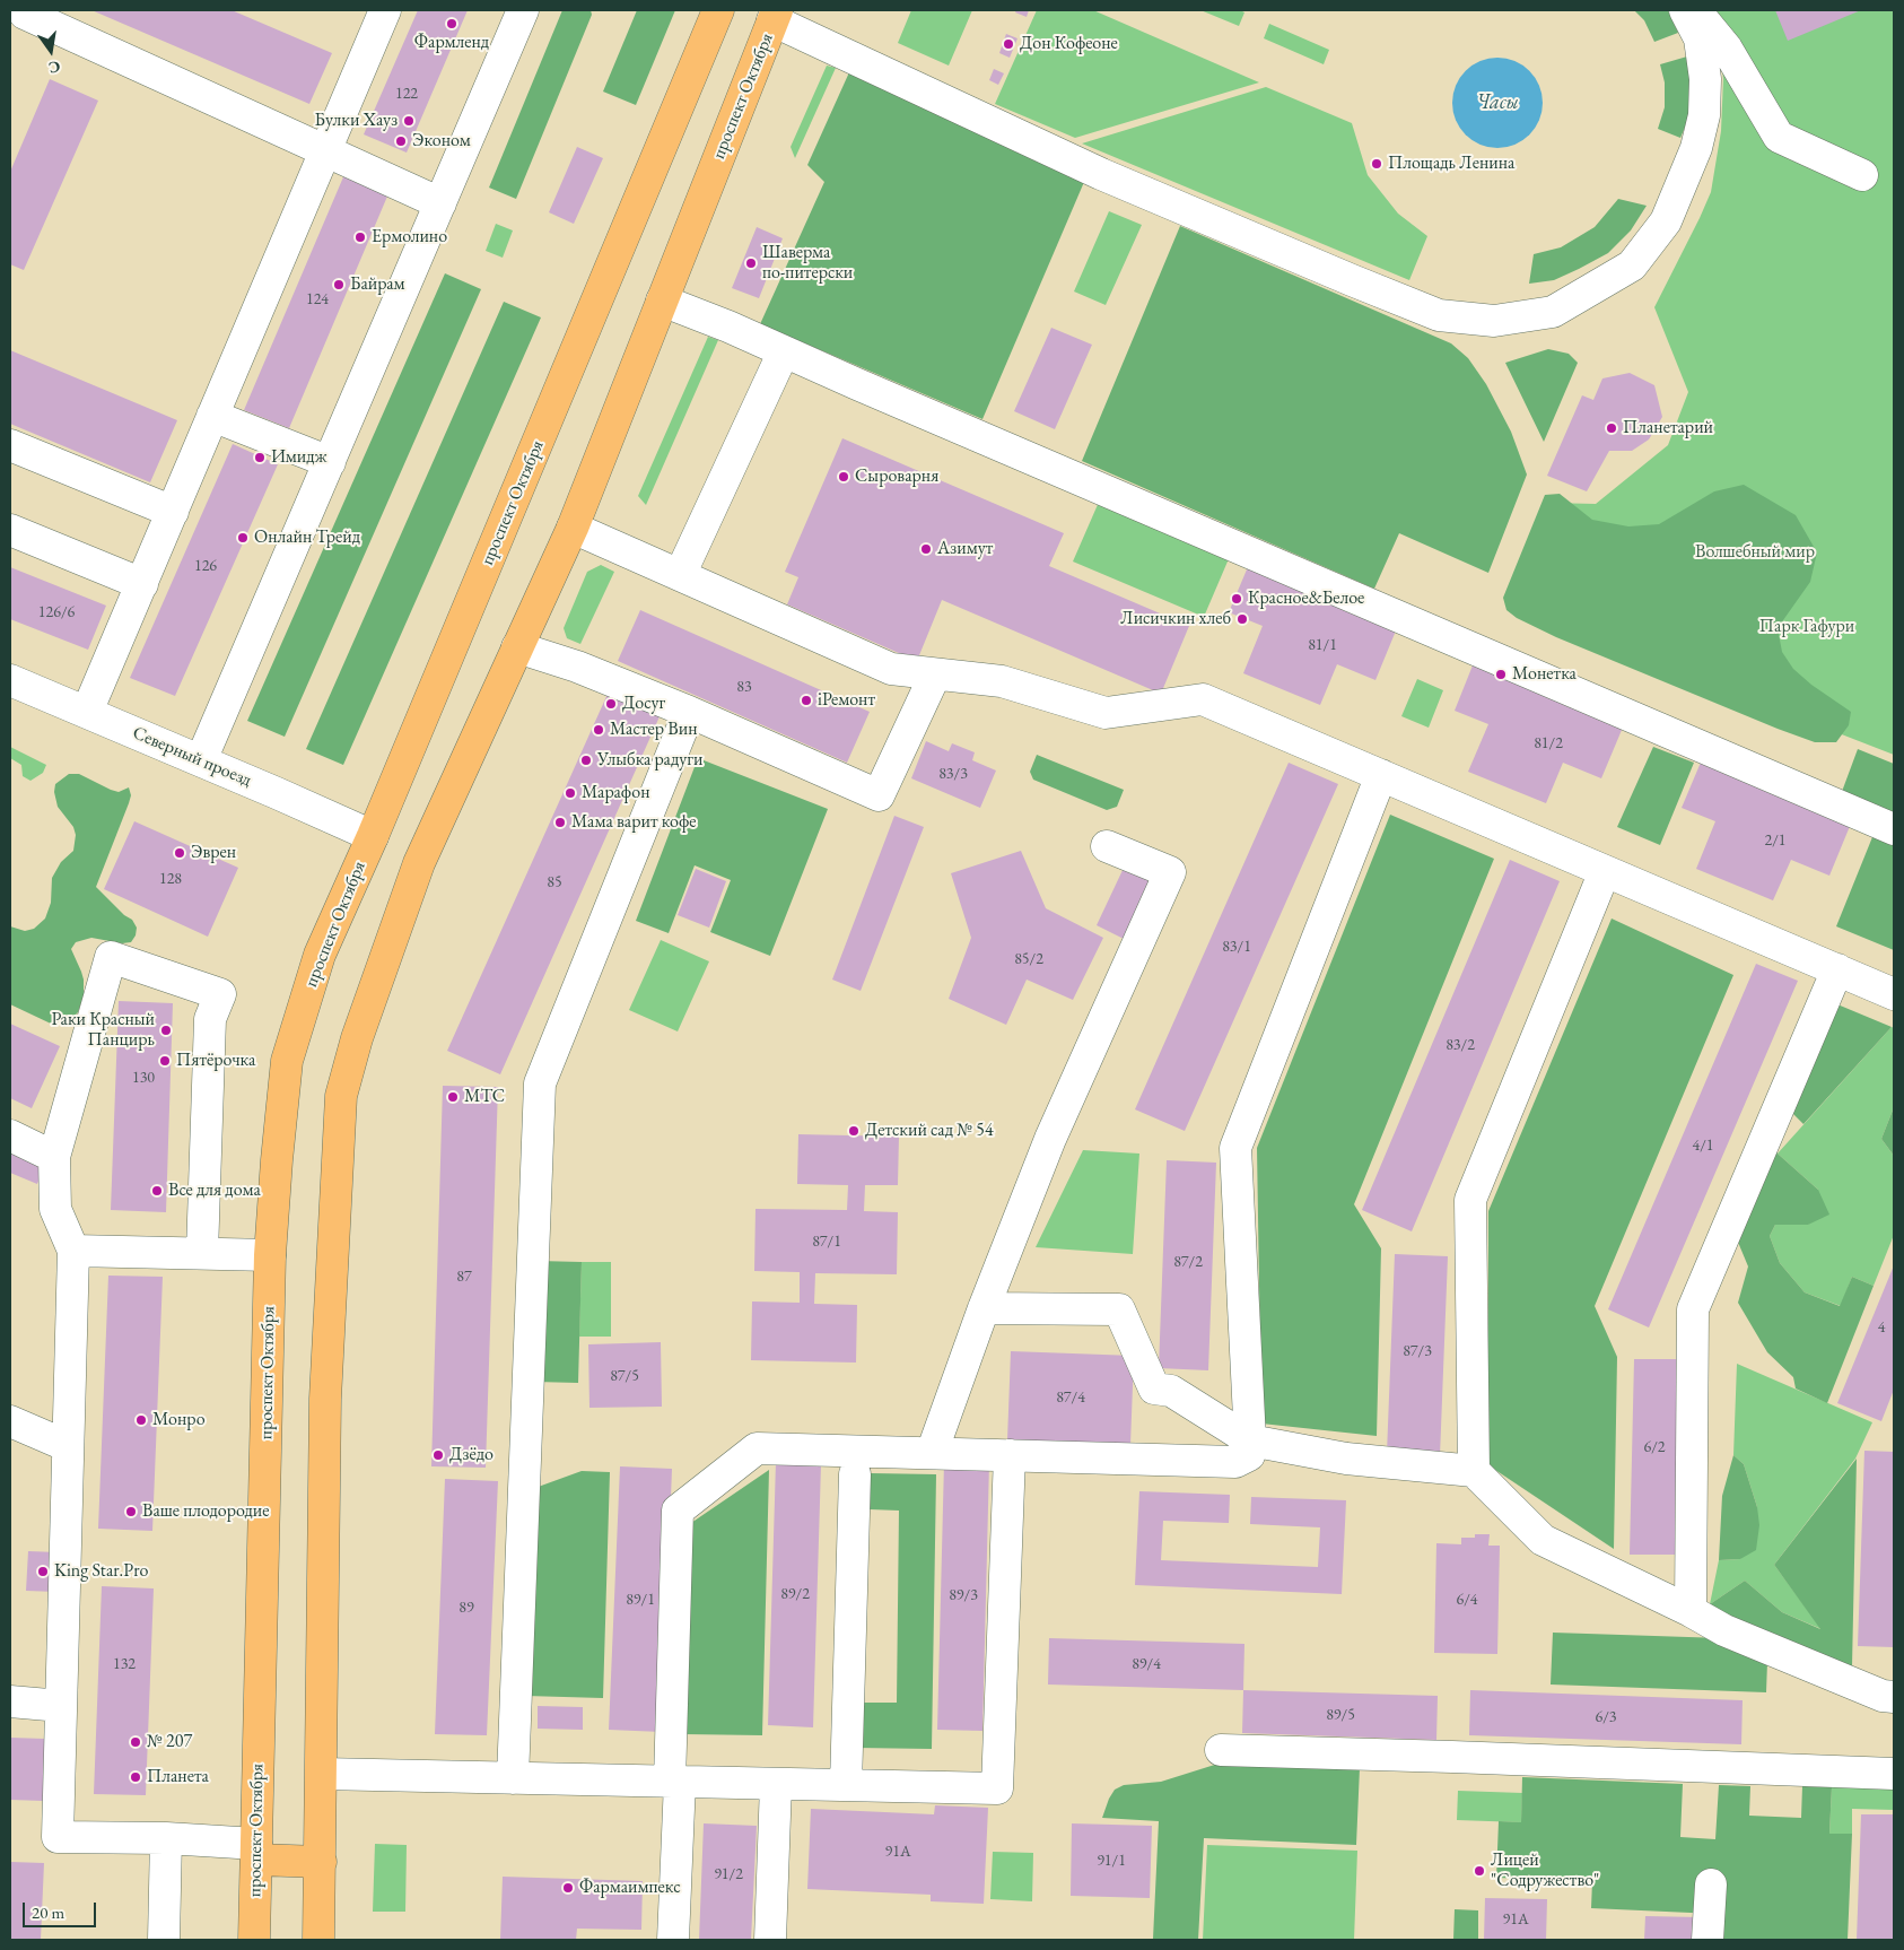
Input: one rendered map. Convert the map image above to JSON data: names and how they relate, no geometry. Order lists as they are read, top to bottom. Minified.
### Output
{"streets":{"main road":["проспект Октября"],"street":["Северный проезд"]},"crossings":[["проспект Октября","Северный проезд"]],"water":["Часы"],"parks":["Волшебный мир","Парк Гафури"],"places":["Фармленд","Дон Кофеоне","Булки Хауз","Эконом","Площадь Ленина","Ермолино","Шаверма по-питерски","Байрам","Планетарий","Имидж","Сыроварня","Онлайн Трейд","Азимут","Красное&Белое","Лисичкин хлеб","Монетка","iРемонт","Досуг","Мастер Вин","Улыбка радуги","Марафон","Мама варит кофе","Эврен","Раки Красный Панцирь","Пятёрочка","МТС","Детский сад № 54","Все для дома","Монро","Дзёдо","Ваше плодородие","King Star.Pro","№ 207","Планета","Лицей \"Содружество\"","Фармаимпекс"],"house_numbers":["122","124","126","126/6","81/1","83","81/2","83/3","2/1","128","85","83/1","85/2","83/2","130","4/1","87/1","87/2","87","4","87/3","87/5","87/4","6/2","89/2","89/3","89/1","6/4","89","132","89/4","89/5","6/3","91А","91/1","91/2","91А"],"scale_bar":"20 m","north":"bottom"}
